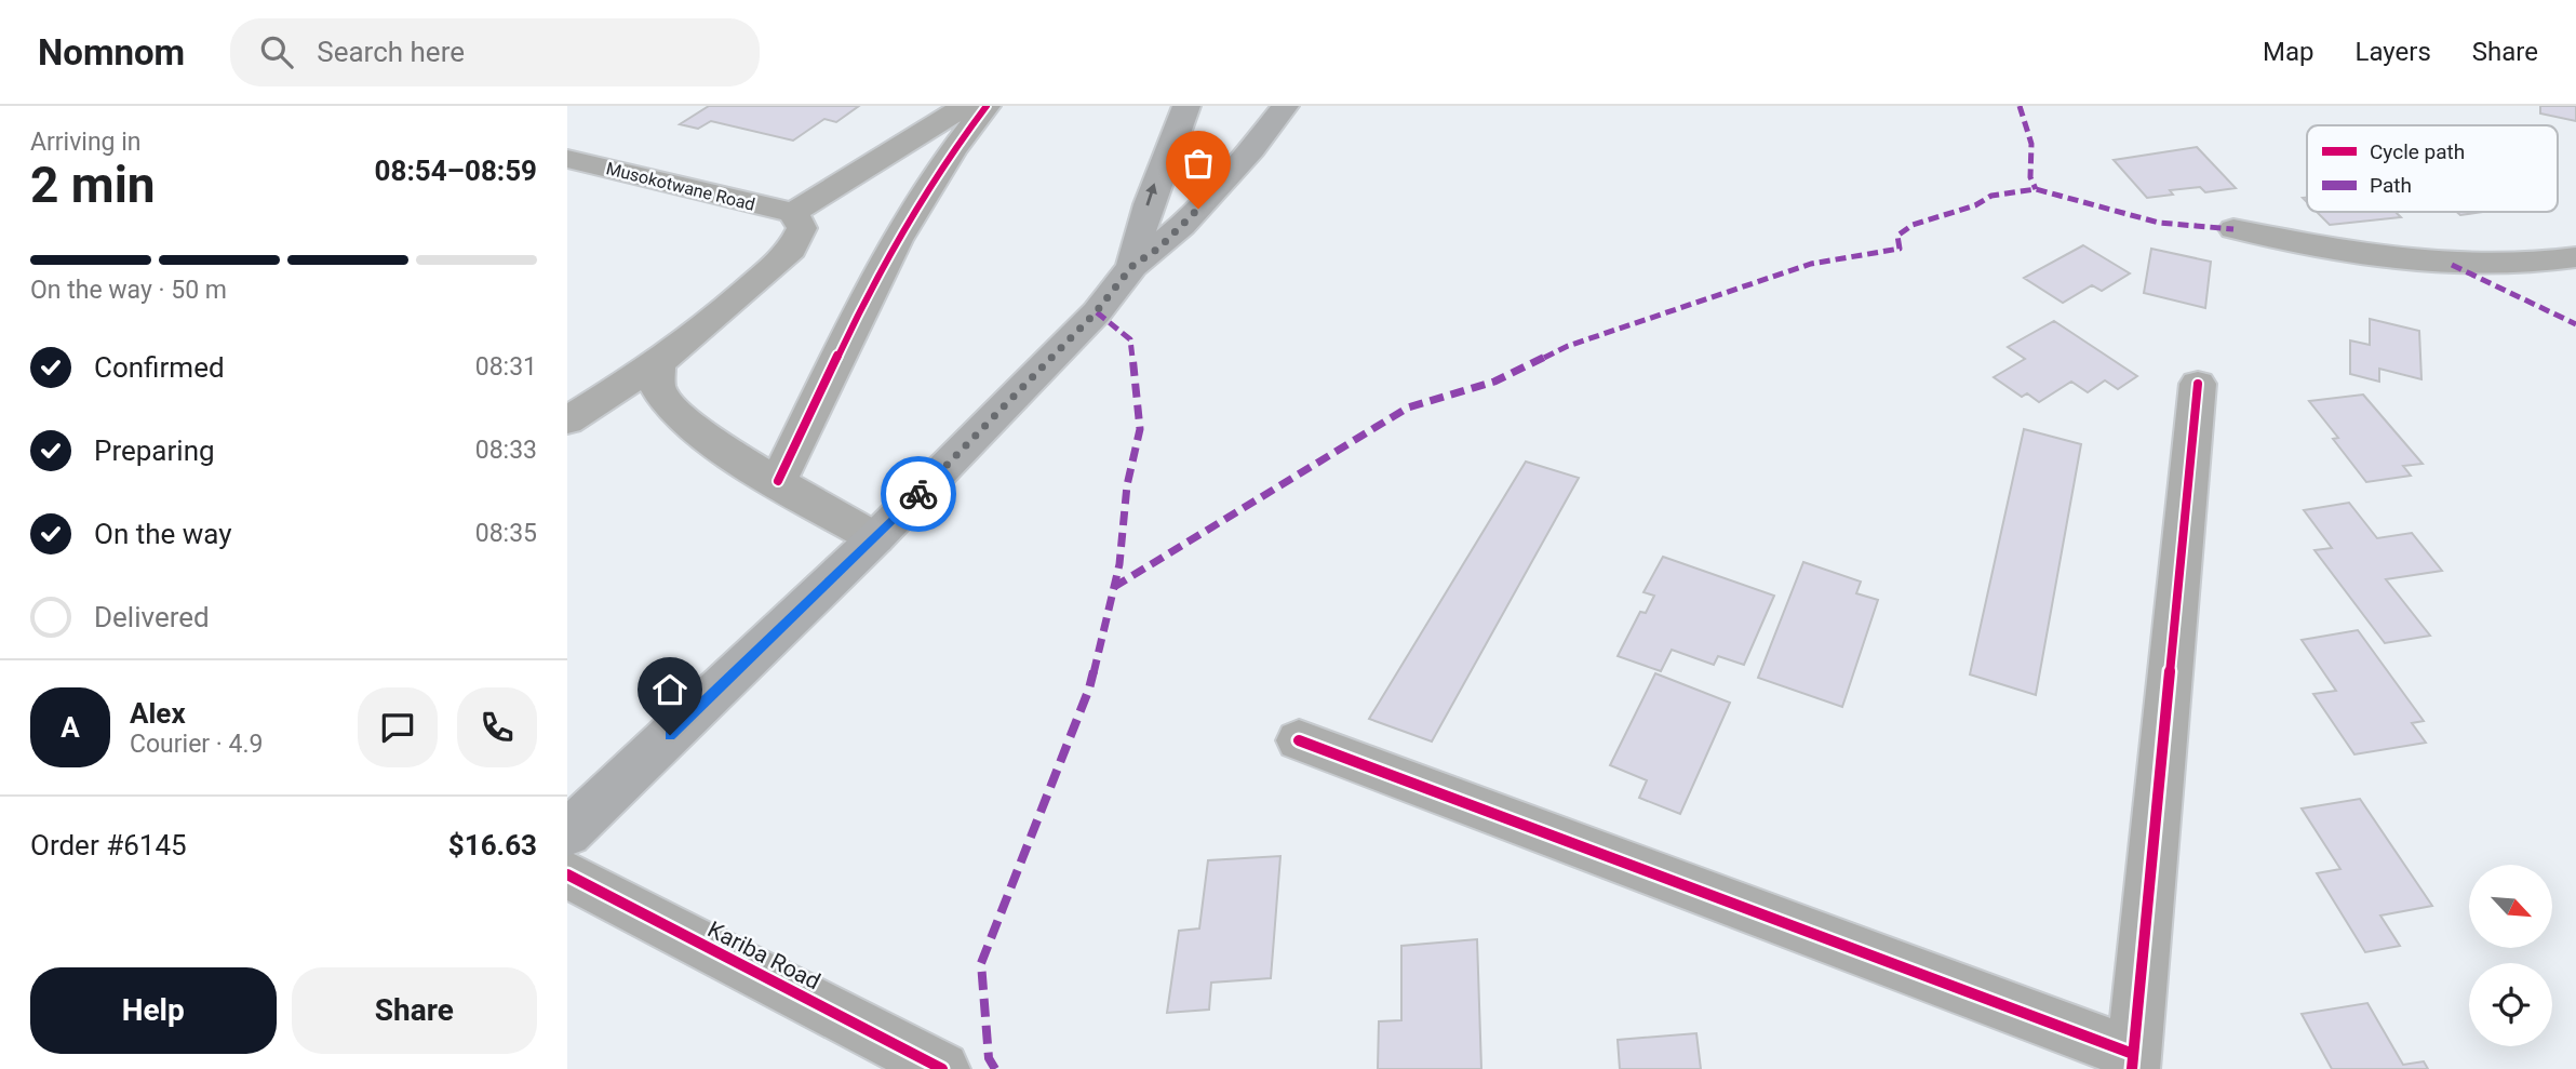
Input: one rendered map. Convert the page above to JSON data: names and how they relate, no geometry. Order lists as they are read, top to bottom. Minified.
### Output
{"streets":{"street":["Musokotwane Road","Kariba Road"]},"legend":["Cycle path","Path"],"north":"bottom right","page":{"header":"Nomnom","search":"Search here","nav":["Map","Layers","Share"],"heading":["2 min","Arriving in","08:54–08:59"],"panel":["Alex","Courier · 4.9","Order #6145","$16.63"],"bar":"On the way · 50 m","list":[["Confirmed","08:31"],["Preparing","08:33"],["On the way","08:35"],"Delivered"],"round":"A","buttons":["Help","Share"]}}
